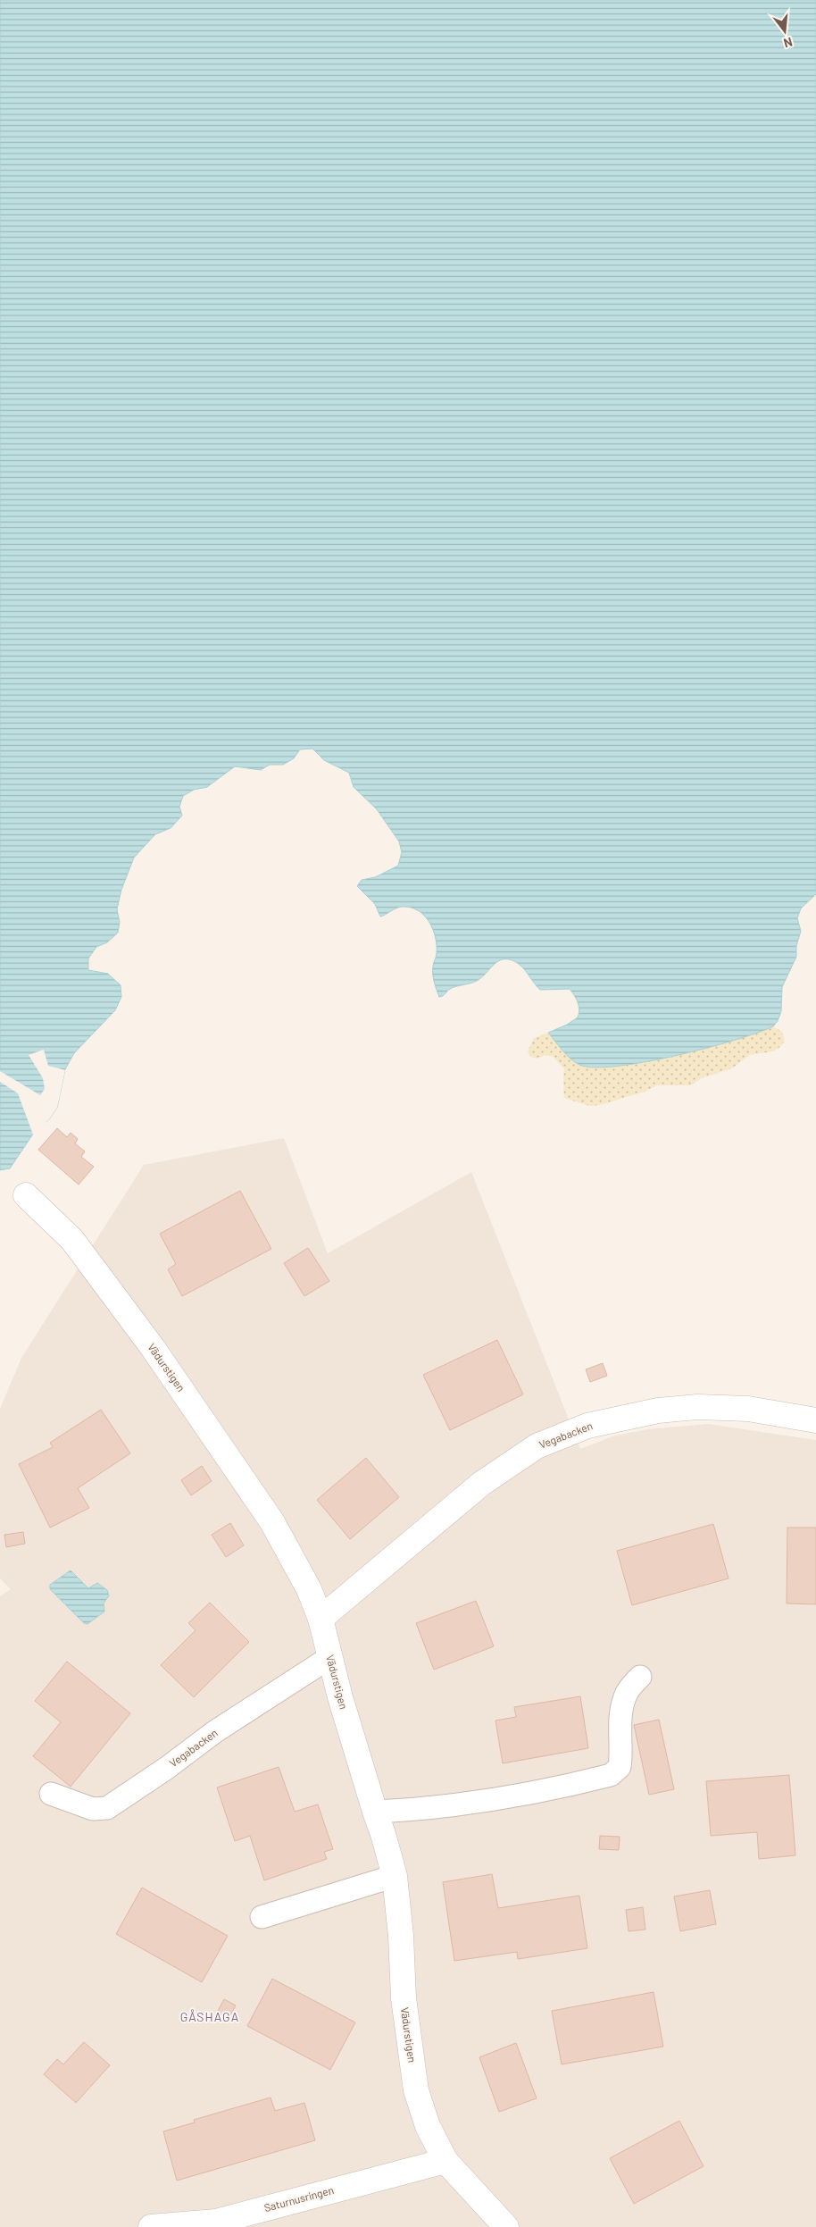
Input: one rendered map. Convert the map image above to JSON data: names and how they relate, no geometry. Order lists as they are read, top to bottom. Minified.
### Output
{"streets":{"street":["Vädurstigen","Vegabacken","Saturnusringen"]},"crossings":[["Vädurstigen","Vegabacken"],["Vädurstigen","Saturnusringen"]],"districts":["GÅSHAGA"],"north":"bottom"}
